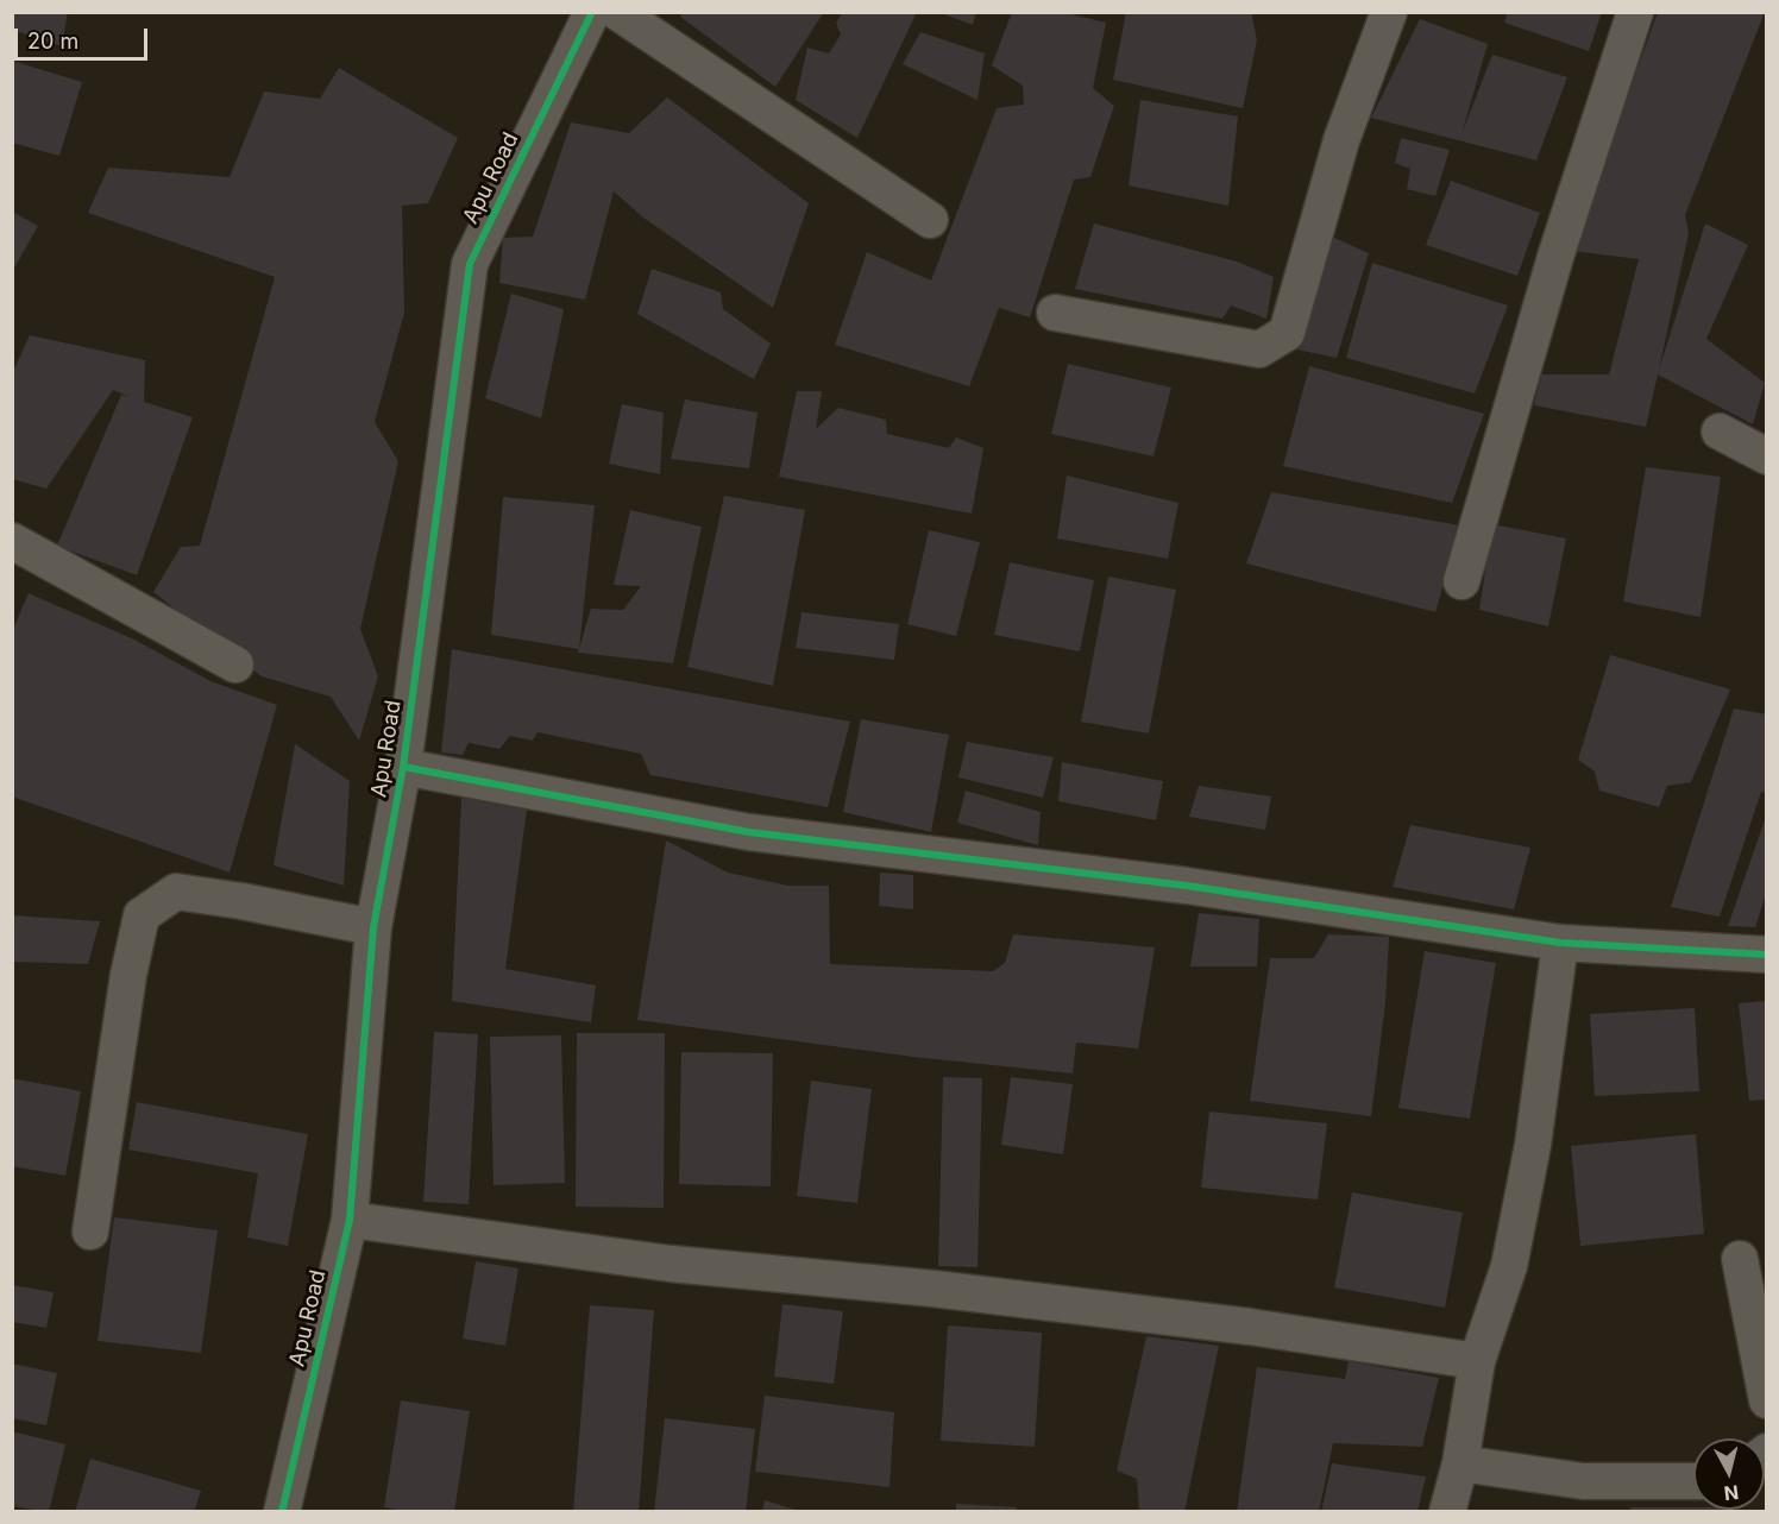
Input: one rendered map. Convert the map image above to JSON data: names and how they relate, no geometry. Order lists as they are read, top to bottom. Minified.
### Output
{"streets":{"street":["Apu Road"]},"scale_bar":"20 m","north":"bottom"}
